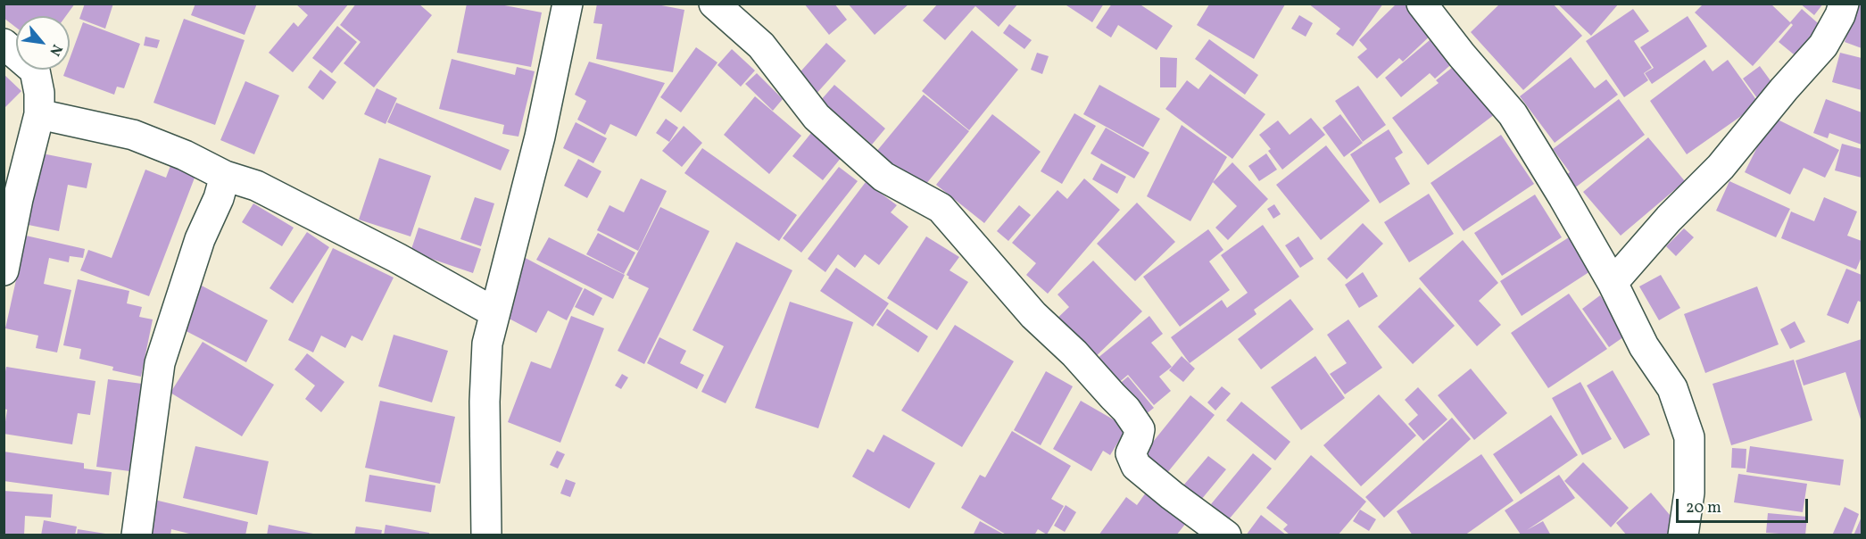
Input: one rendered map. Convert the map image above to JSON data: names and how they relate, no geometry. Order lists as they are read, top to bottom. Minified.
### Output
{"scale_bar":"20 m","north":"bottom right"}
